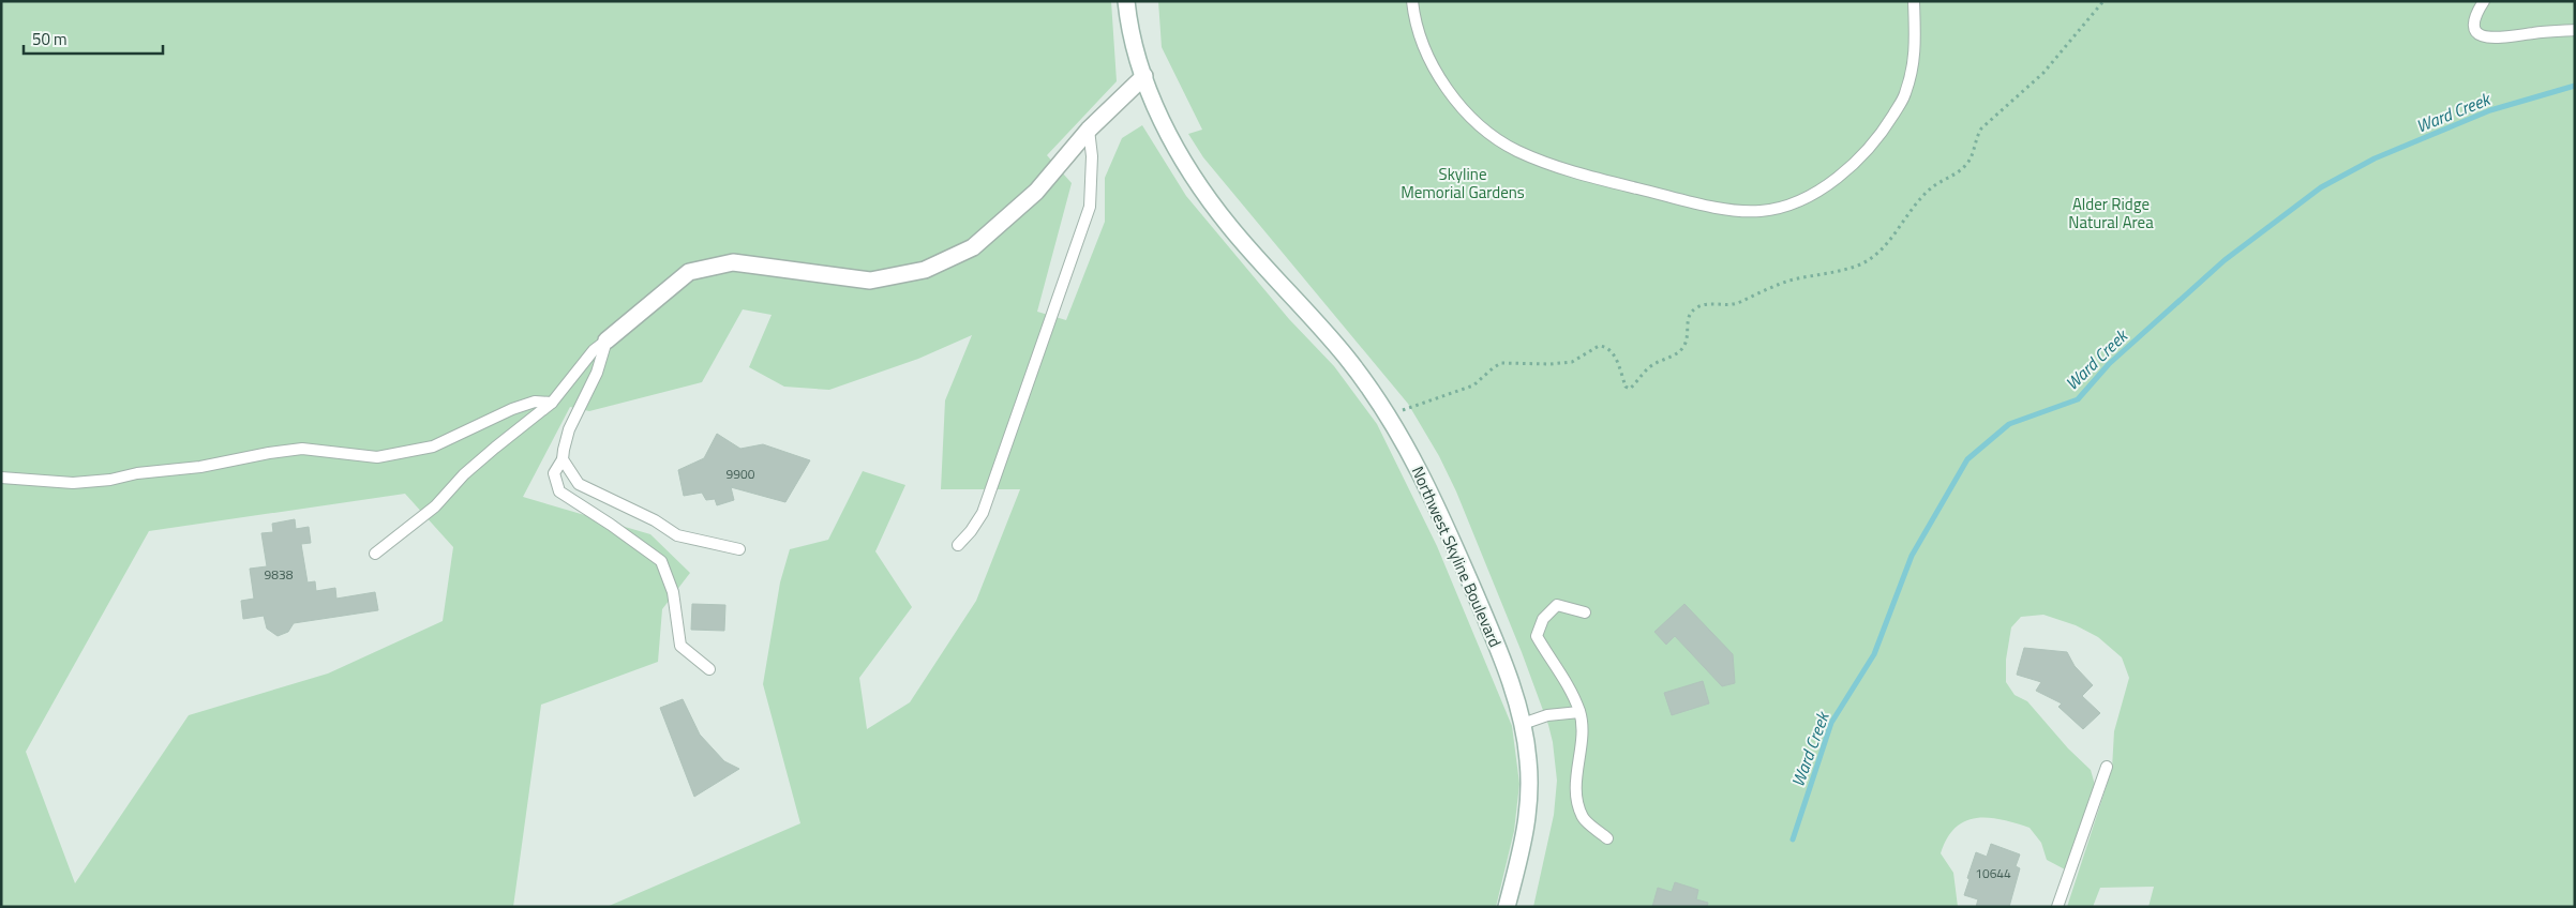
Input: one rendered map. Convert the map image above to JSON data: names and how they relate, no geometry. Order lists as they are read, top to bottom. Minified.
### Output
{"streets":{"main road":["Northwest Skyline Boulevard"]},"water":["Ward Creek"],"parks":["Skyline Memorial Gardens","Alder Ridge Natural Area"],"house_numbers":["9900","9838","10644"],"scale_bar":"50 m"}
